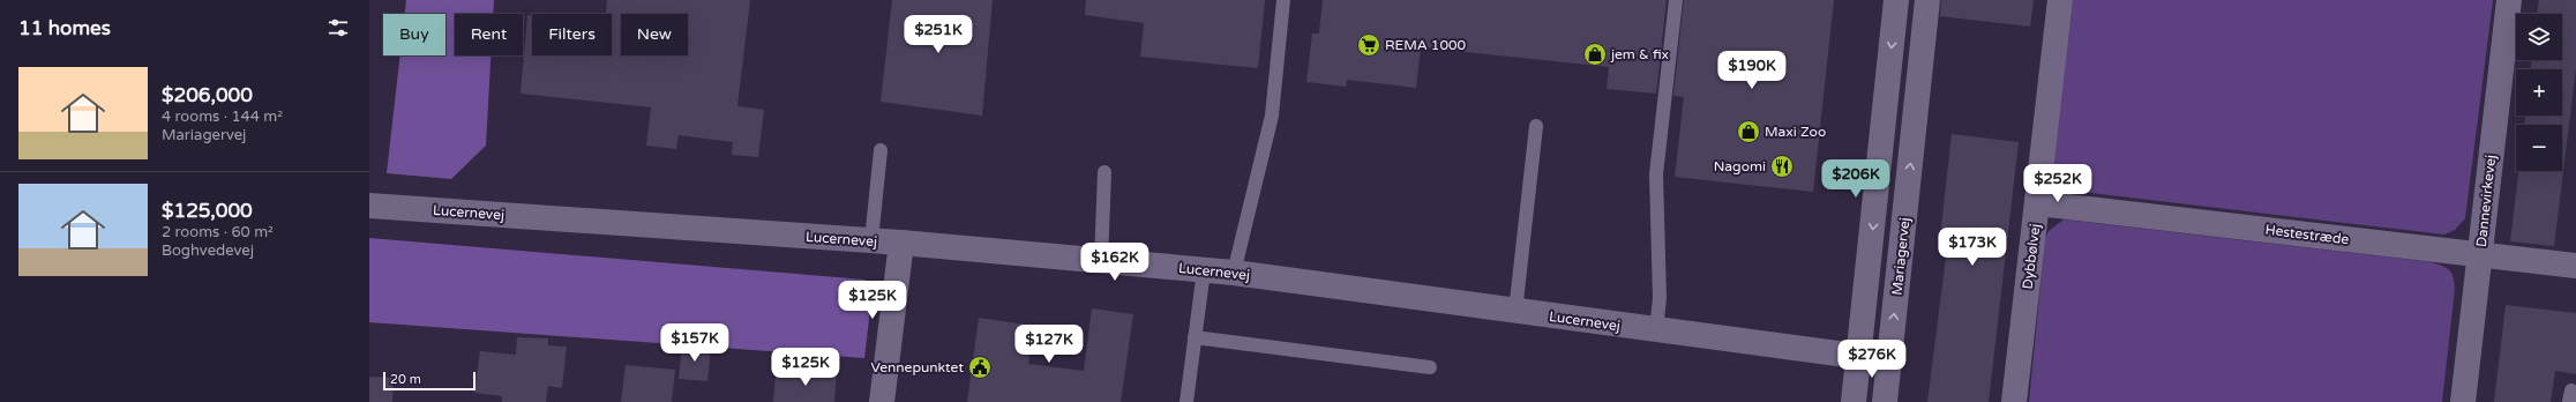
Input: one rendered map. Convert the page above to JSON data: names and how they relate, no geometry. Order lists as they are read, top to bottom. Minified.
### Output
{"streets":{"street":["Dannevirkevej","Lucernevej","Hestestræde","Mariagervej","Dybbølvej"]},"crossings":[["Dannevirkevej","Hestestræde"],["Lucernevej","Mariagervej"],["Hestestræde","Dybbølvej"]],"places":{"supermarket":["REMA 1000"],"shop":["jem & fix","Maxi Zoo"],"restaurant":["Nagomi"],"public building":["Vennepunktet"]},"scale_bar":"20 m","page":{"heading":"11 homes","map_buttons":["+","−"],"chip":["Buy","Rent","Filters","New"],"price":["$251K","$190K","$206K","$252K","$173K","$162K","$125K","$157K","$127K","$276K","$125K"],"list":[{"name":"$206,000","note":"4 rooms · 144 m² · Mariagervej"},{"name":"$125,000","note":"2 rooms · 60 m² · Boghvedevej"}],"scale":"20 m"}}
